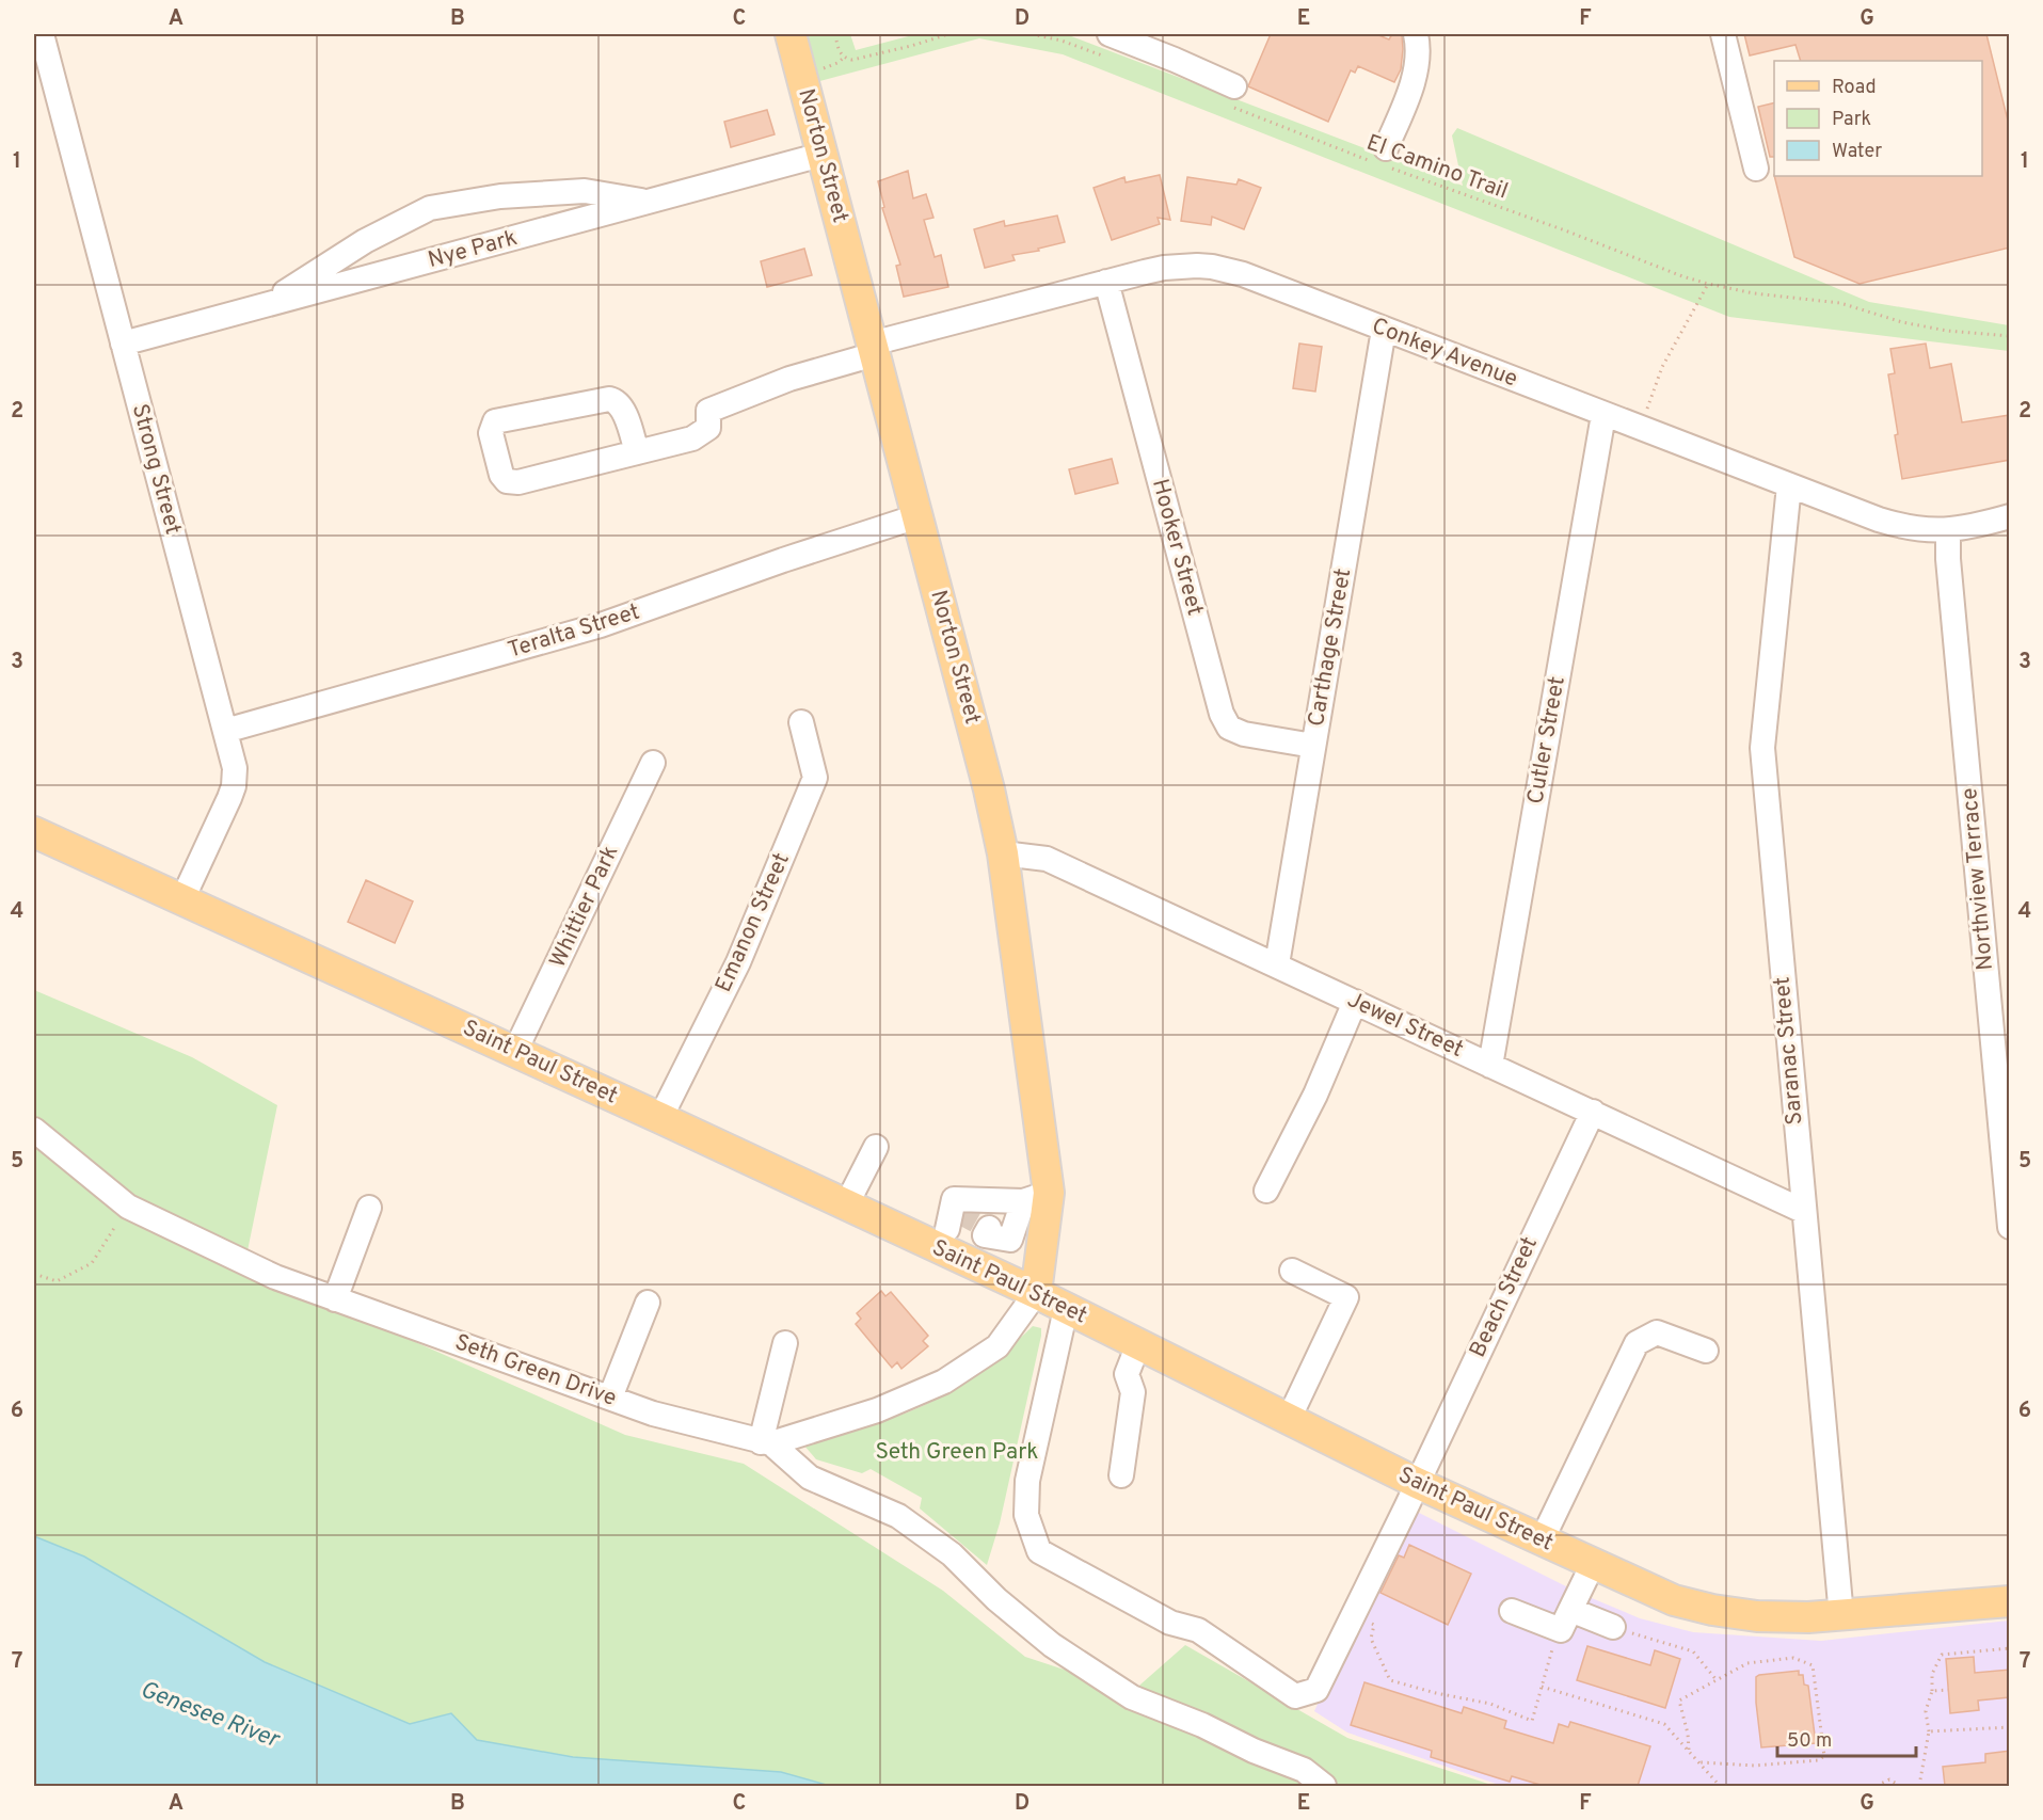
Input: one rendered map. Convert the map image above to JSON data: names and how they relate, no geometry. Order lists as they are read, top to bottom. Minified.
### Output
{"streets":{"main road":["Norton Street","Saint Paul Street"],"street":["Nye Park","Conkey Avenue","Strong Street","Hooker Street","Teralta Street","Carthage Street","Cutler Street","Northview Terrace","Whittier Park","Emanon Street","Jewel Street","Saranac Street","Beach Street","Seth Green Drive"],"path":["El Camino Trail"]},"crossings":[["Norton Street","Nye Park"],["Norton Street","Conkey Avenue"],["Norton Street","Teralta Street"],["Norton Street","Jewel Street"],["Norton Street","Saint Paul Street"],["Nye Park","Strong Street"],["Conkey Avenue","Hooker Street"],["Conkey Avenue","Carthage Street"],["Conkey Avenue","Cutler Street"],["Conkey Avenue","Northview Terrace"],["Conkey Avenue","Saranac Street"],["Strong Street","Teralta Street"],["Strong Street","Saint Paul Street"],["Hooker Street","Carthage Street"],["Carthage Street","Jewel Street"],["Cutler Street","Jewel Street"],["Whittier Park","Saint Paul Street"],["Emanon Street","Saint Paul Street"],["Jewel Street","Saranac Street"],["Jewel Street","Beach Street"],["Saranac Street","Saint Paul Street"],["Saint Paul Street","Beach Street"]],"water":["Genesee River"],"parks":["Seth Green Park"],"legend":["Road","Park","Water"],"scale_bar":"50 m","grid":{"columns":["A","B","C","D","E","F","G"],"rows":["1","2","3","4","5","6","7"]}}
